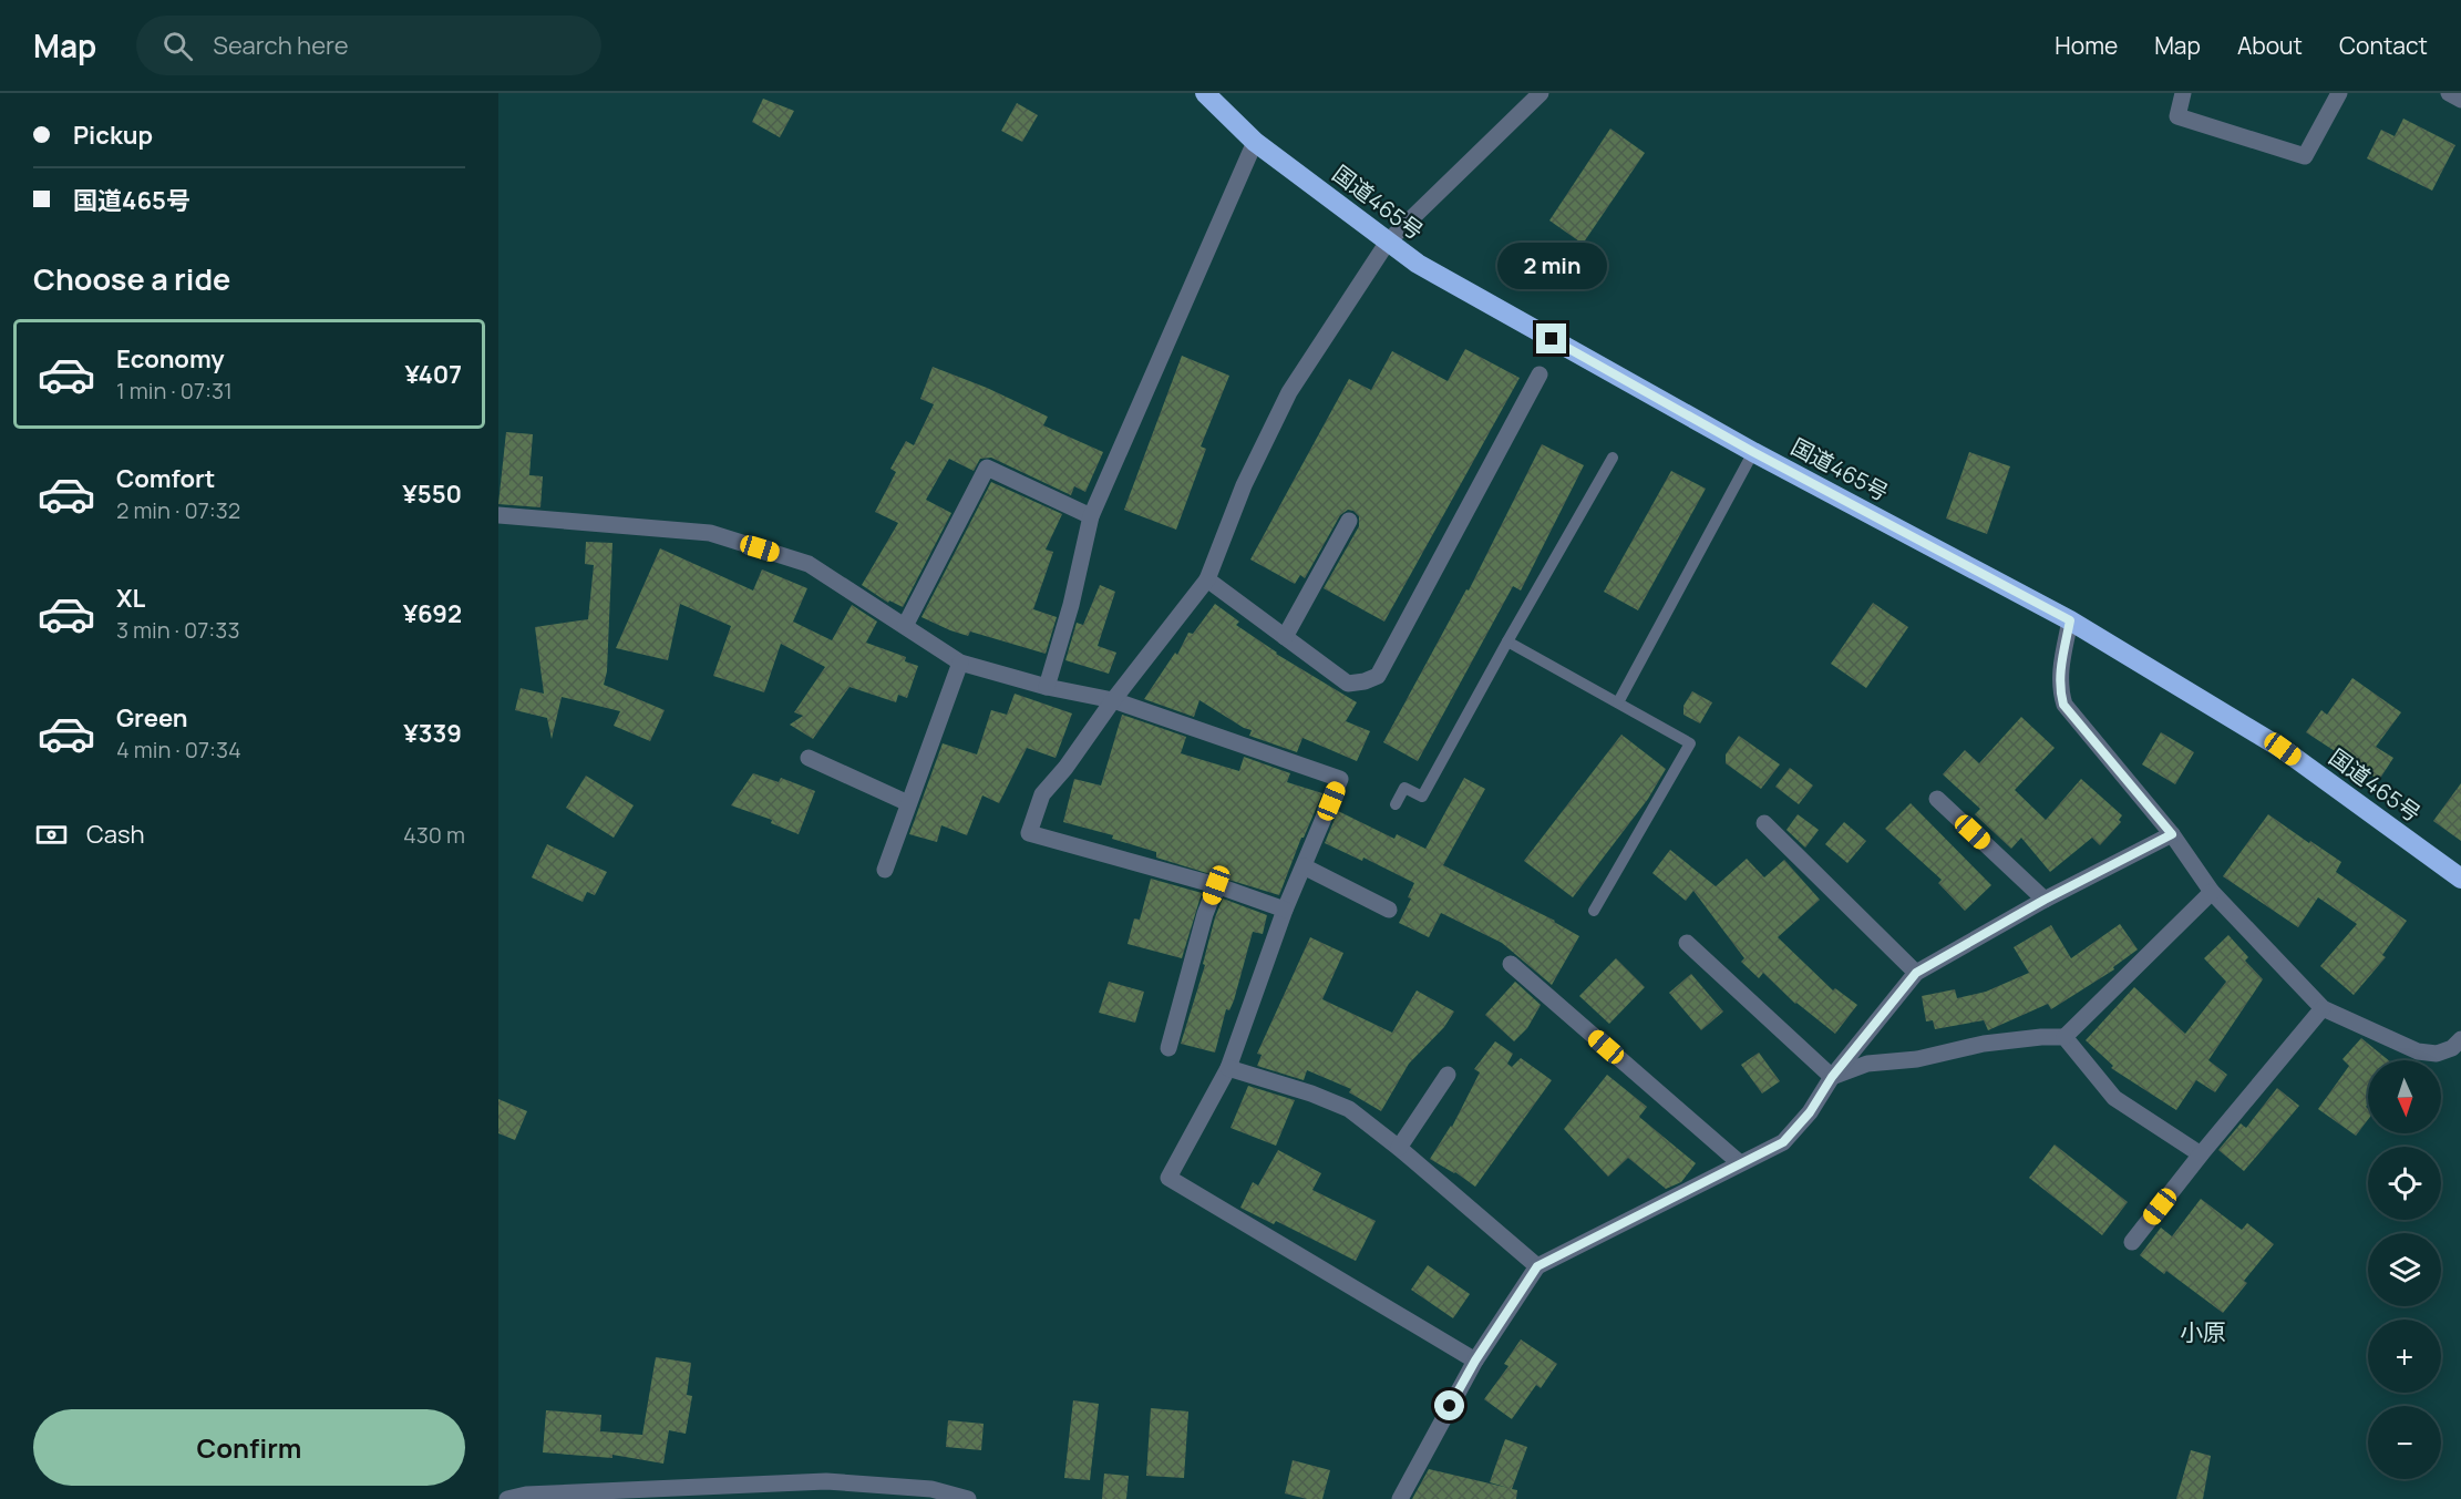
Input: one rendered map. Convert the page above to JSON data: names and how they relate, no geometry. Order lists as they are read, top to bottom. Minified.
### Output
{"streets":{"highway":["国道465号"]},"districts":["小原"],"north":"bottom","page":{"header":"Map","search":"Search here","nav":["Home","Map","About","Contact"],"banner":["Pickup","国道465号"],"heading":"Choose a ride","bubble":"2 min","list":[{"name":"Economy","note":"1 min · 07:31","value":"¥407"},{"name":"Comfort","note":"2 min · 07:32","value":"¥550"},{"name":"XL","note":"3 min · 07:33","value":"¥692"},{"name":"Green","note":"4 min · 07:34","value":"¥339"}],"pay":["Cash","430 m"],"map_buttons":["+","−"],"buttons":"Confirm"}}
